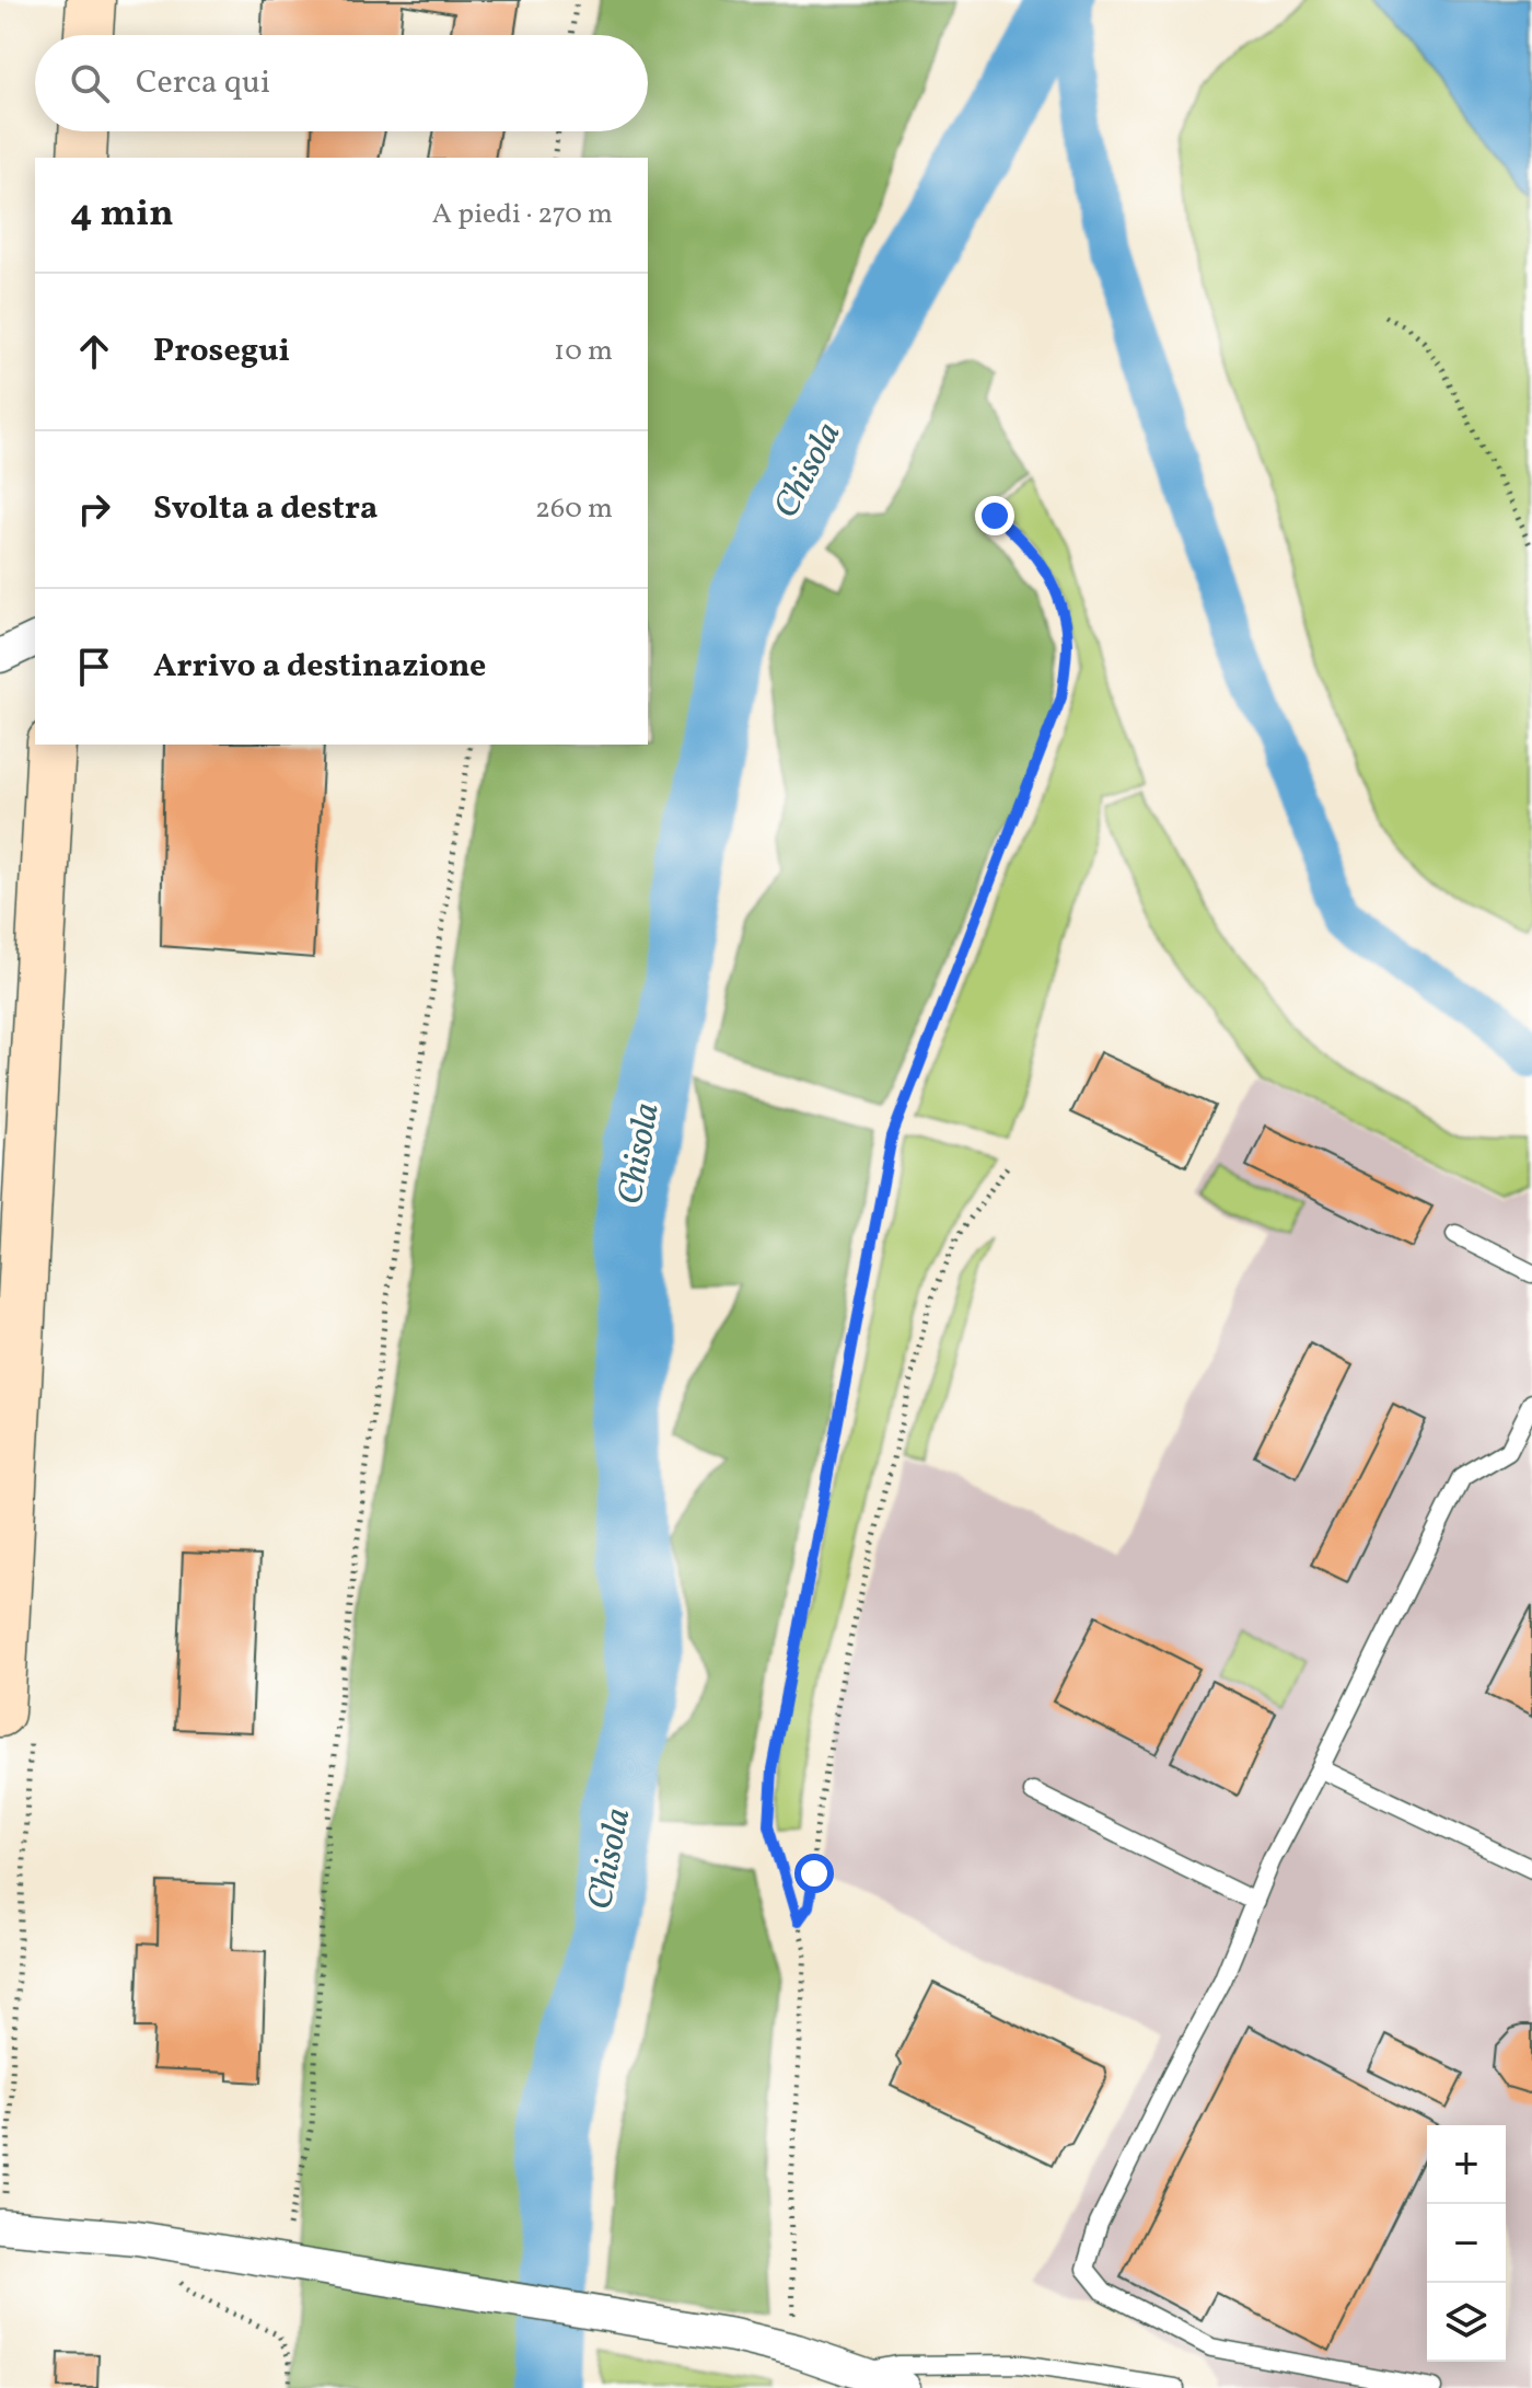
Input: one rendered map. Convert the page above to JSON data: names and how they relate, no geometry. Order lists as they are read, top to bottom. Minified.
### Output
{"water":["Chisola"],"page":{"search":"Cerca qui","heading":["4 min","A piedi · 270 m"],"list":[["Prosegui","10 m"],["Svolta a destra","260 m"],"Arrivo a destinazione"],"map_buttons":["+","−"]}}
